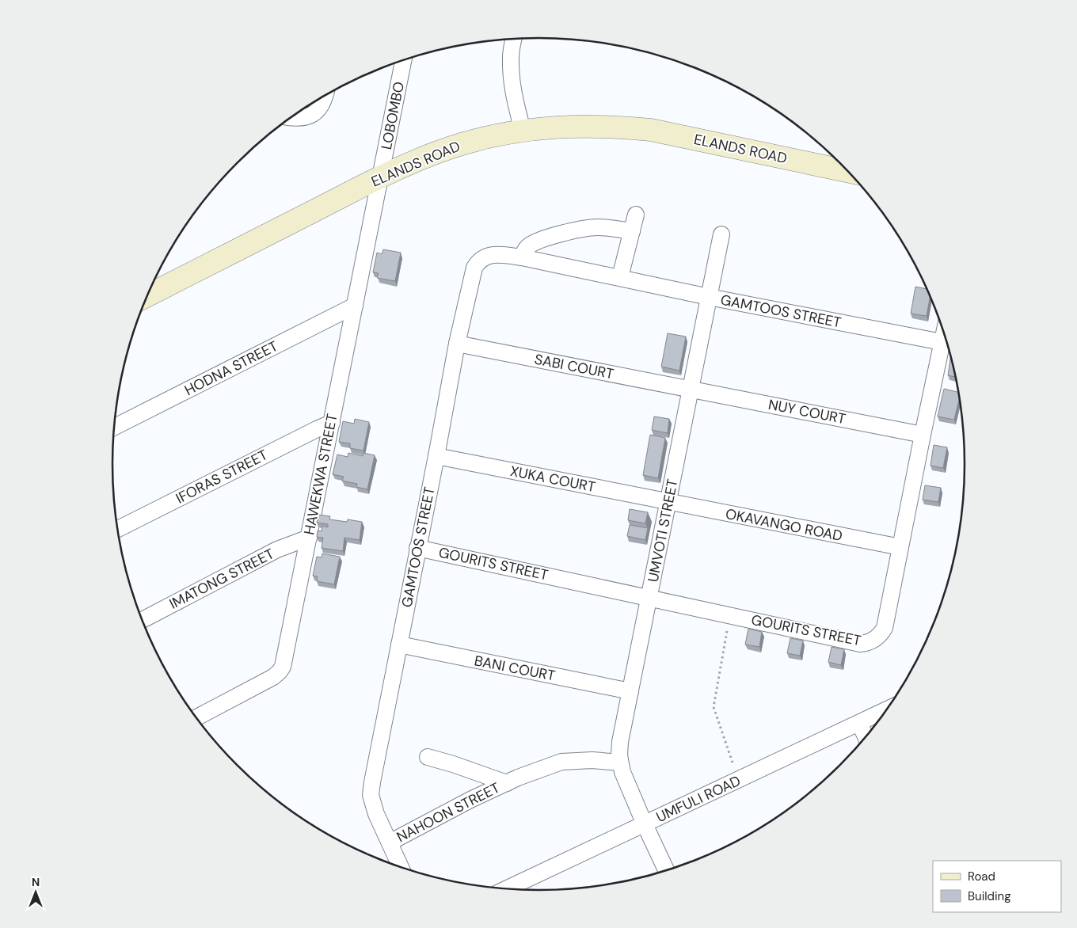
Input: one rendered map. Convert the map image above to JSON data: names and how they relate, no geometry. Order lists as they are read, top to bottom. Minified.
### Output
{"streets":{"street":["LOBOMBO","ELANDS ROAD","GAMTOOS STREET","SABI COURT","HODNA STREET","NUY COURT","HAWEKWA STREET","IFORAS STREET","XUKA COURT","OKAVANGO ROAD","UMVOTI STREET","GOURITS STREET","IMATONG STREET","BANI COURT","UMFULI ROAD","NAHOON STREET"]},"crossings":[["LOBOMBO","ELANDS ROAD"],["LOBOMBO","HAWEKWA STREET"],["ELANDS ROAD","HAWEKWA STREET"],["GAMTOOS STREET","SABI COURT"],["GAMTOOS STREET","XUKA COURT"],["GAMTOOS STREET","UMVOTI STREET"],["GAMTOOS STREET","GOURITS STREET"],["GAMTOOS STREET","BANI COURT"],["GAMTOOS STREET","NAHOON STREET"],["SABI COURT","NUY COURT"],["SABI COURT","UMVOTI STREET"],["HODNA STREET","HAWEKWA STREET"],["NUY COURT","UMVOTI STREET"],["NUY COURT","GOURITS STREET"],["HAWEKWA STREET","IFORAS STREET"],["HAWEKWA STREET","IMATONG STREET"],["XUKA COURT","OKAVANGO ROAD"],["XUKA COURT","UMVOTI STREET"],["OKAVANGO ROAD","UMVOTI STREET"],["OKAVANGO ROAD","GOURITS STREET"],["UMVOTI STREET","GOURITS STREET"],["UMVOTI STREET","BANI COURT"],["UMVOTI STREET","UMFULI ROAD"],["UMVOTI STREET","NAHOON STREET"]],"legend":["Road","Building"],"north":"top"}
